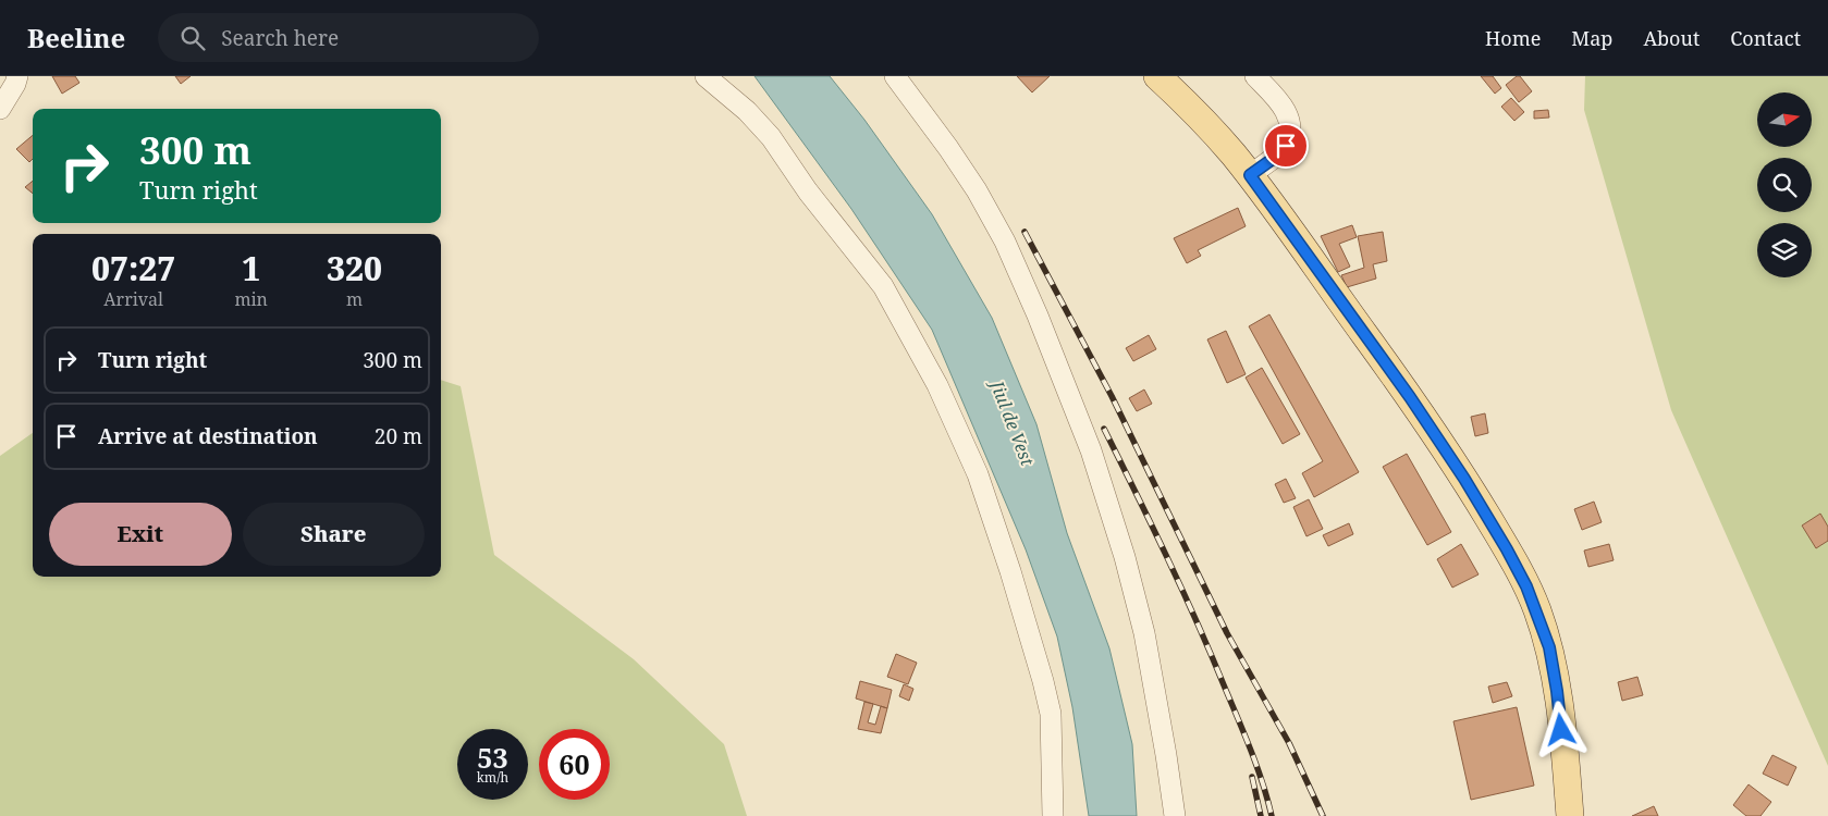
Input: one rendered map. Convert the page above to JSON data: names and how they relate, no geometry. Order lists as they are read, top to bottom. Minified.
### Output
{"water":["Jiul de Vest"],"north":"right","page":{"header":"Beeline","search":"Search here","nav":["Home","Map","About","Contact"],"turn":["300 m","Turn right"],"eta":["07:27","Arrival","1","min","320","m"],"list":[{"name":"Turn right","value":"300 m"},{"name":"Arrive at destination","value":"20 m"}],"buttons":["Exit","Share"],"speed":"53 km/h","limit":"60"}}
